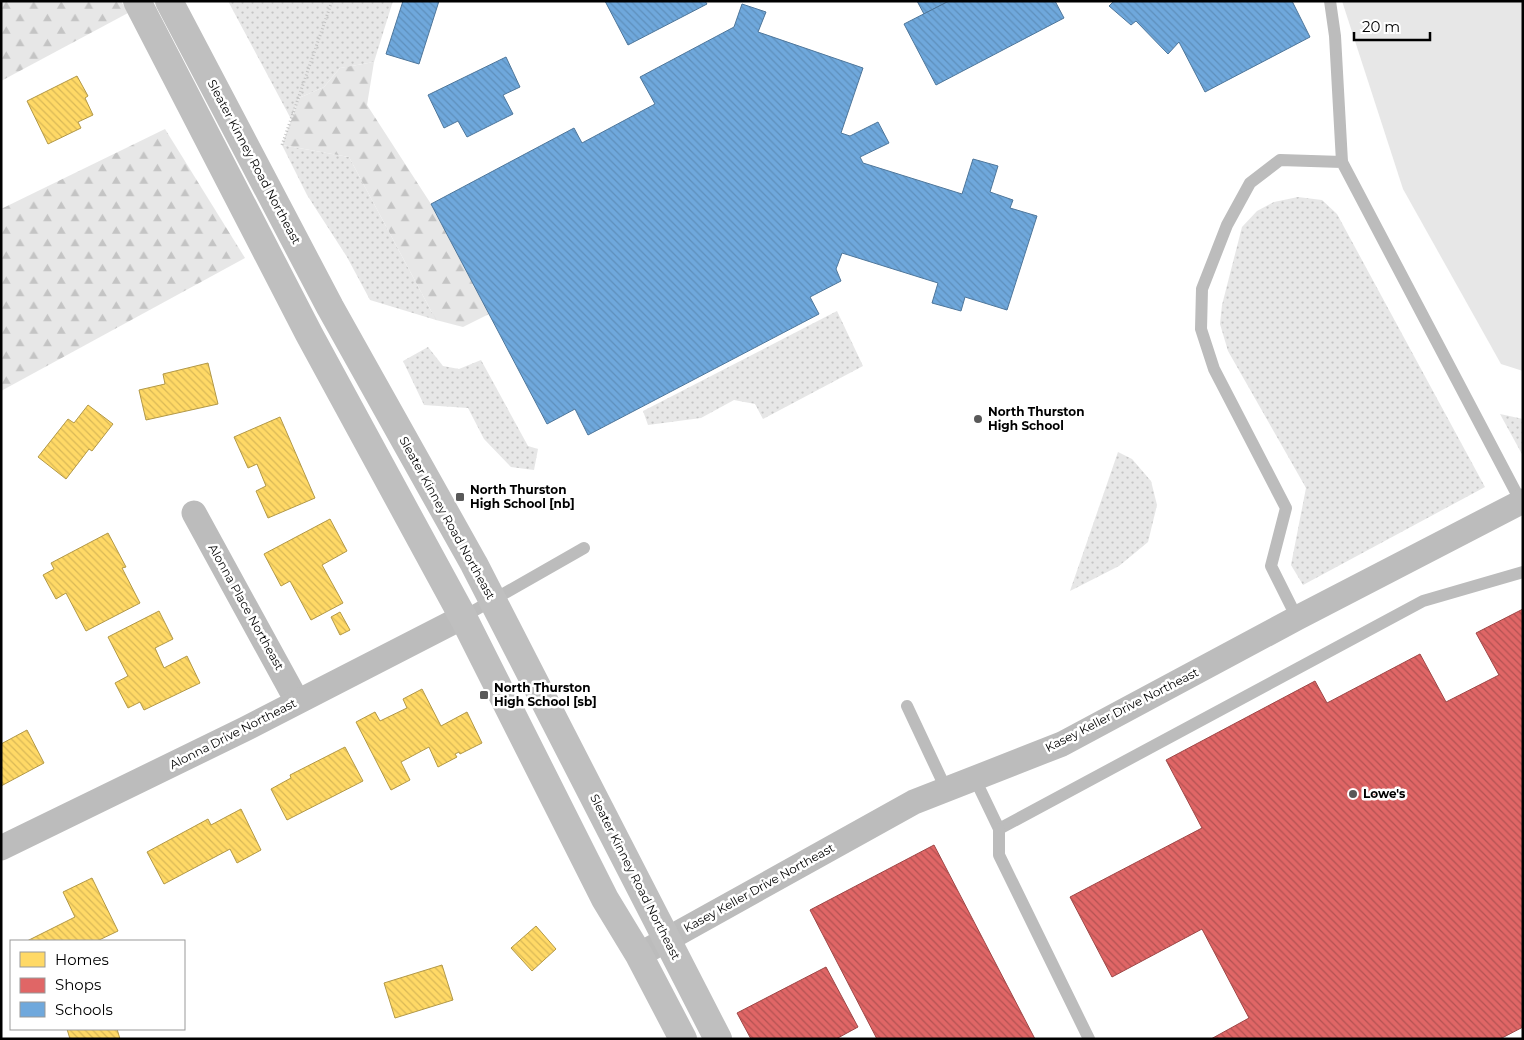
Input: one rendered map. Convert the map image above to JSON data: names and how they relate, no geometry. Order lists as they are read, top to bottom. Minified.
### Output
{"streets":{"street":["Sleater Kinney Road Northeast","Alonna Place Northeast","Kasey Keller Drive Northeast","Alonna Drive Northeast"]},"crossings":[["Sleater Kinney Road Northeast","Kasey Keller Drive Northeast"],["Alonna Place Northeast","Alonna Drive Northeast"]],"places":{"other":["North Thurston High School","Lowe's"],"transit":["North Thurston High School [nb]","North Thurston High School [sb]"]},"legend":["Homes","Shops","Schools"],"scale_bar":"20 m"}
